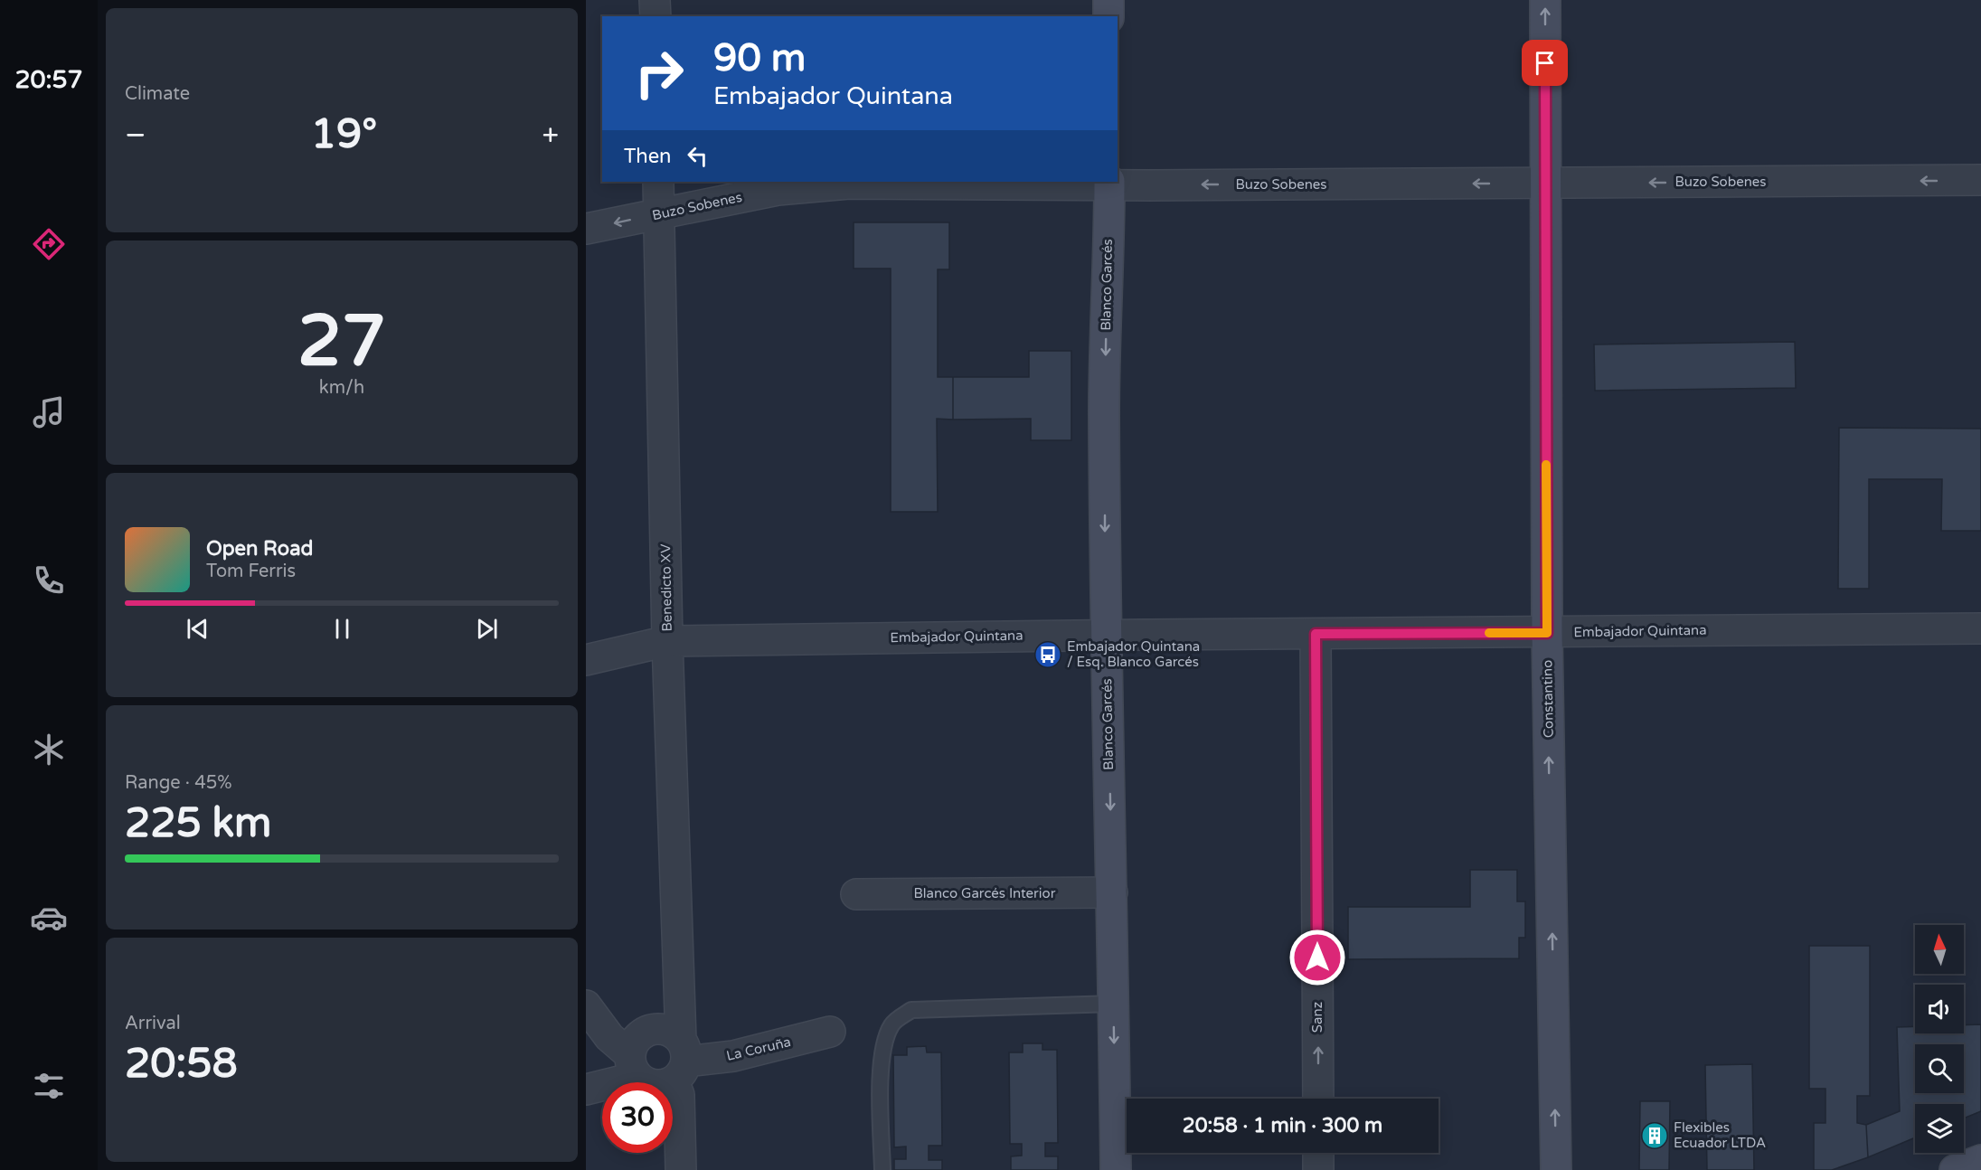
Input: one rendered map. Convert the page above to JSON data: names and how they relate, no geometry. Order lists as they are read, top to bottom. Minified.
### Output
{"streets":{"street":["Buzo Sobenes","Blanco Garcés","Benedicto XV","Embajador Quintana","Constantino","Blanco Garcés Interior","Sanz","La Coruña"]},"crossings":[["Buzo Sobenes","Blanco Garcés"],["Buzo Sobenes","Benedicto XV"],["Buzo Sobenes","Constantino"],["Blanco Garcés","Embajador Quintana"],["Blanco Garcés","Blanco Garcés Interior"],["Benedicto XV","Embajador Quintana"],["Benedicto XV","La Coruña"],["Embajador Quintana","Constantino"],["Embajador Quintana","Sanz"]],"one_way":["Buzo Sobenes","Blanco Garcés","Constantino","Sanz"],"places":{"bus stop":["Embajador Quintana / Esq. Blanco Garcés"],"building":["Flexibles Ecuador LTDA"]},"north":"top","page":{"tabs":"20:57","tile":["Climate",["27","km/h"],["Range · 45%","225 km"],["Arrival","20:58"]],"turn":["90 m","Embajador Quintana"],"heat":["−","19°","+"],"then":"Then","song":["Open Road","Tom Ferris"],"limit":"30","trip":"20:58 · 1 min · 300 m"}}
